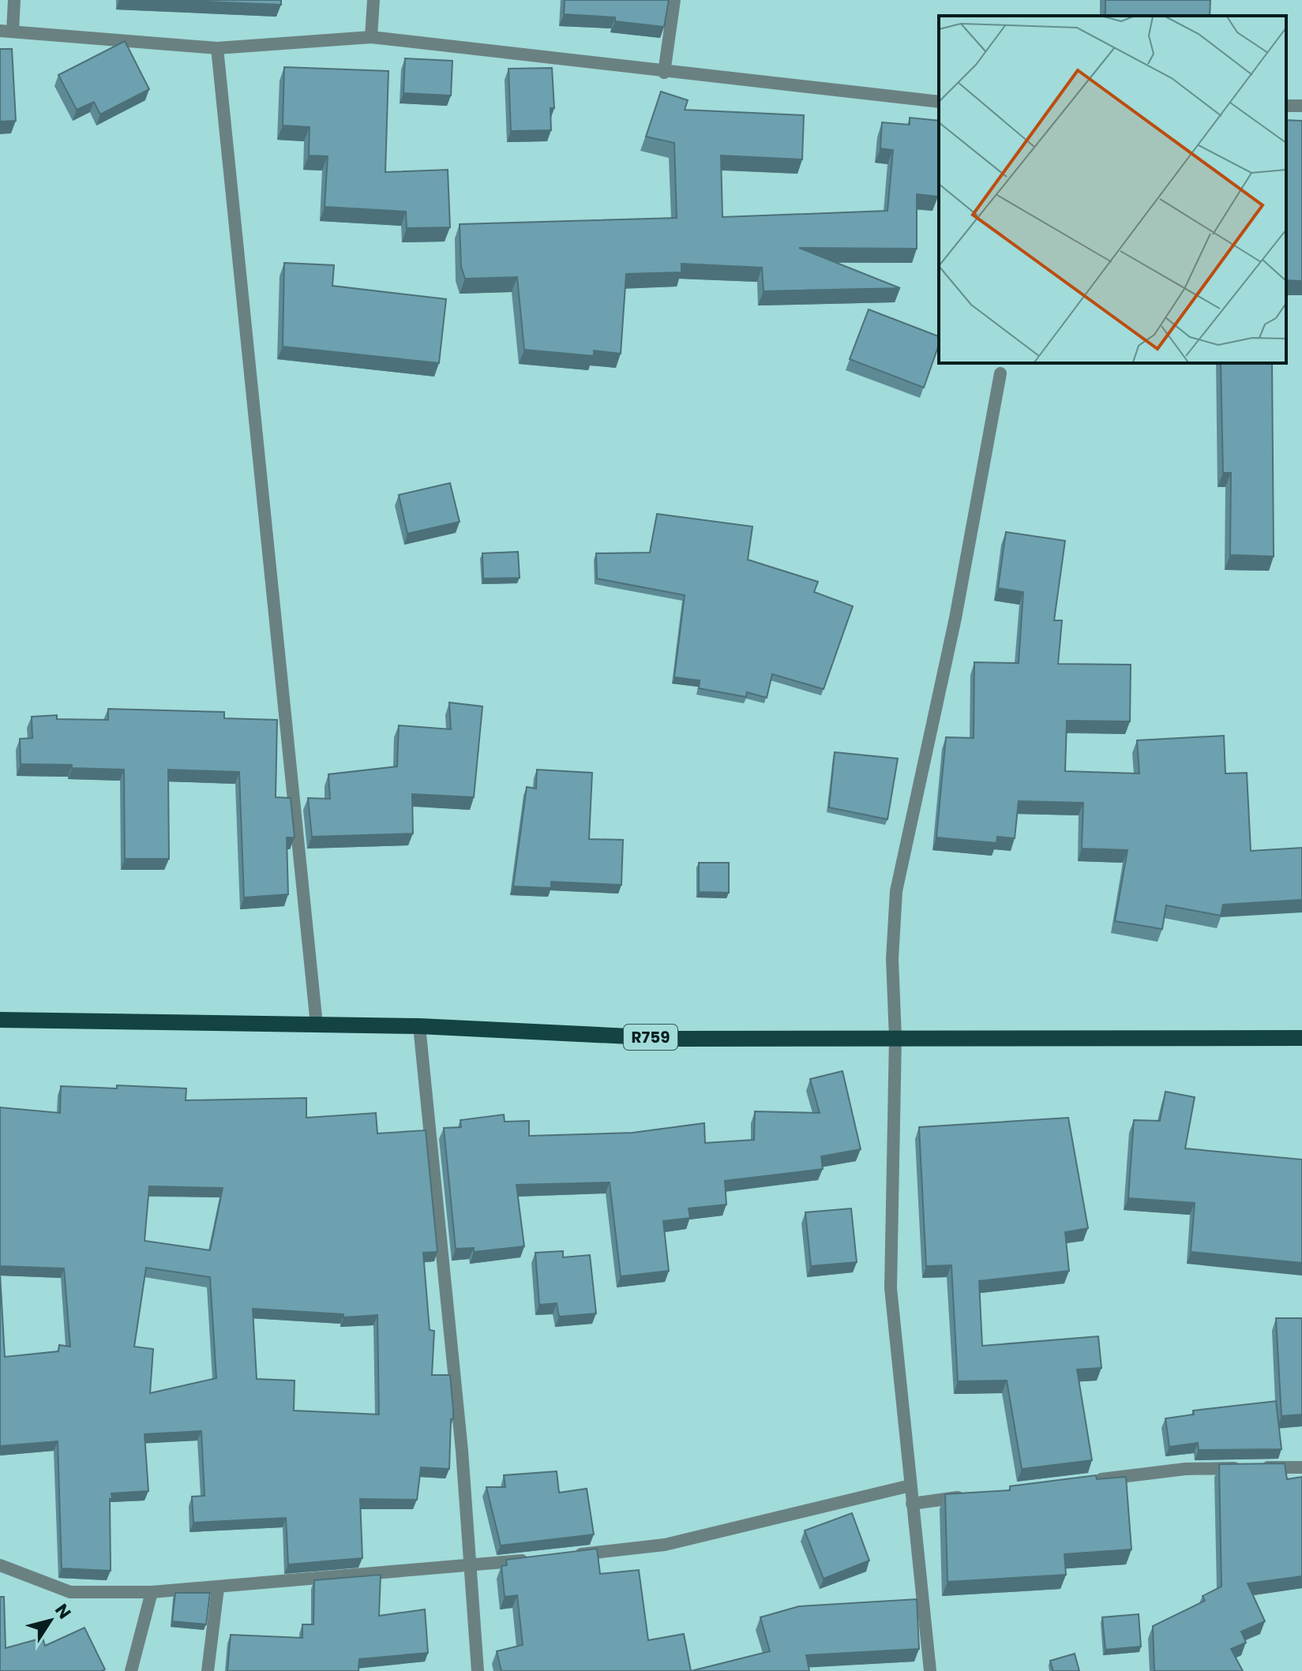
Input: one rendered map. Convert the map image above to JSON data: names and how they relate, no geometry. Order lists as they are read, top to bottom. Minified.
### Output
{"streets":{"main road":["R759"]},"north":"top right"}
